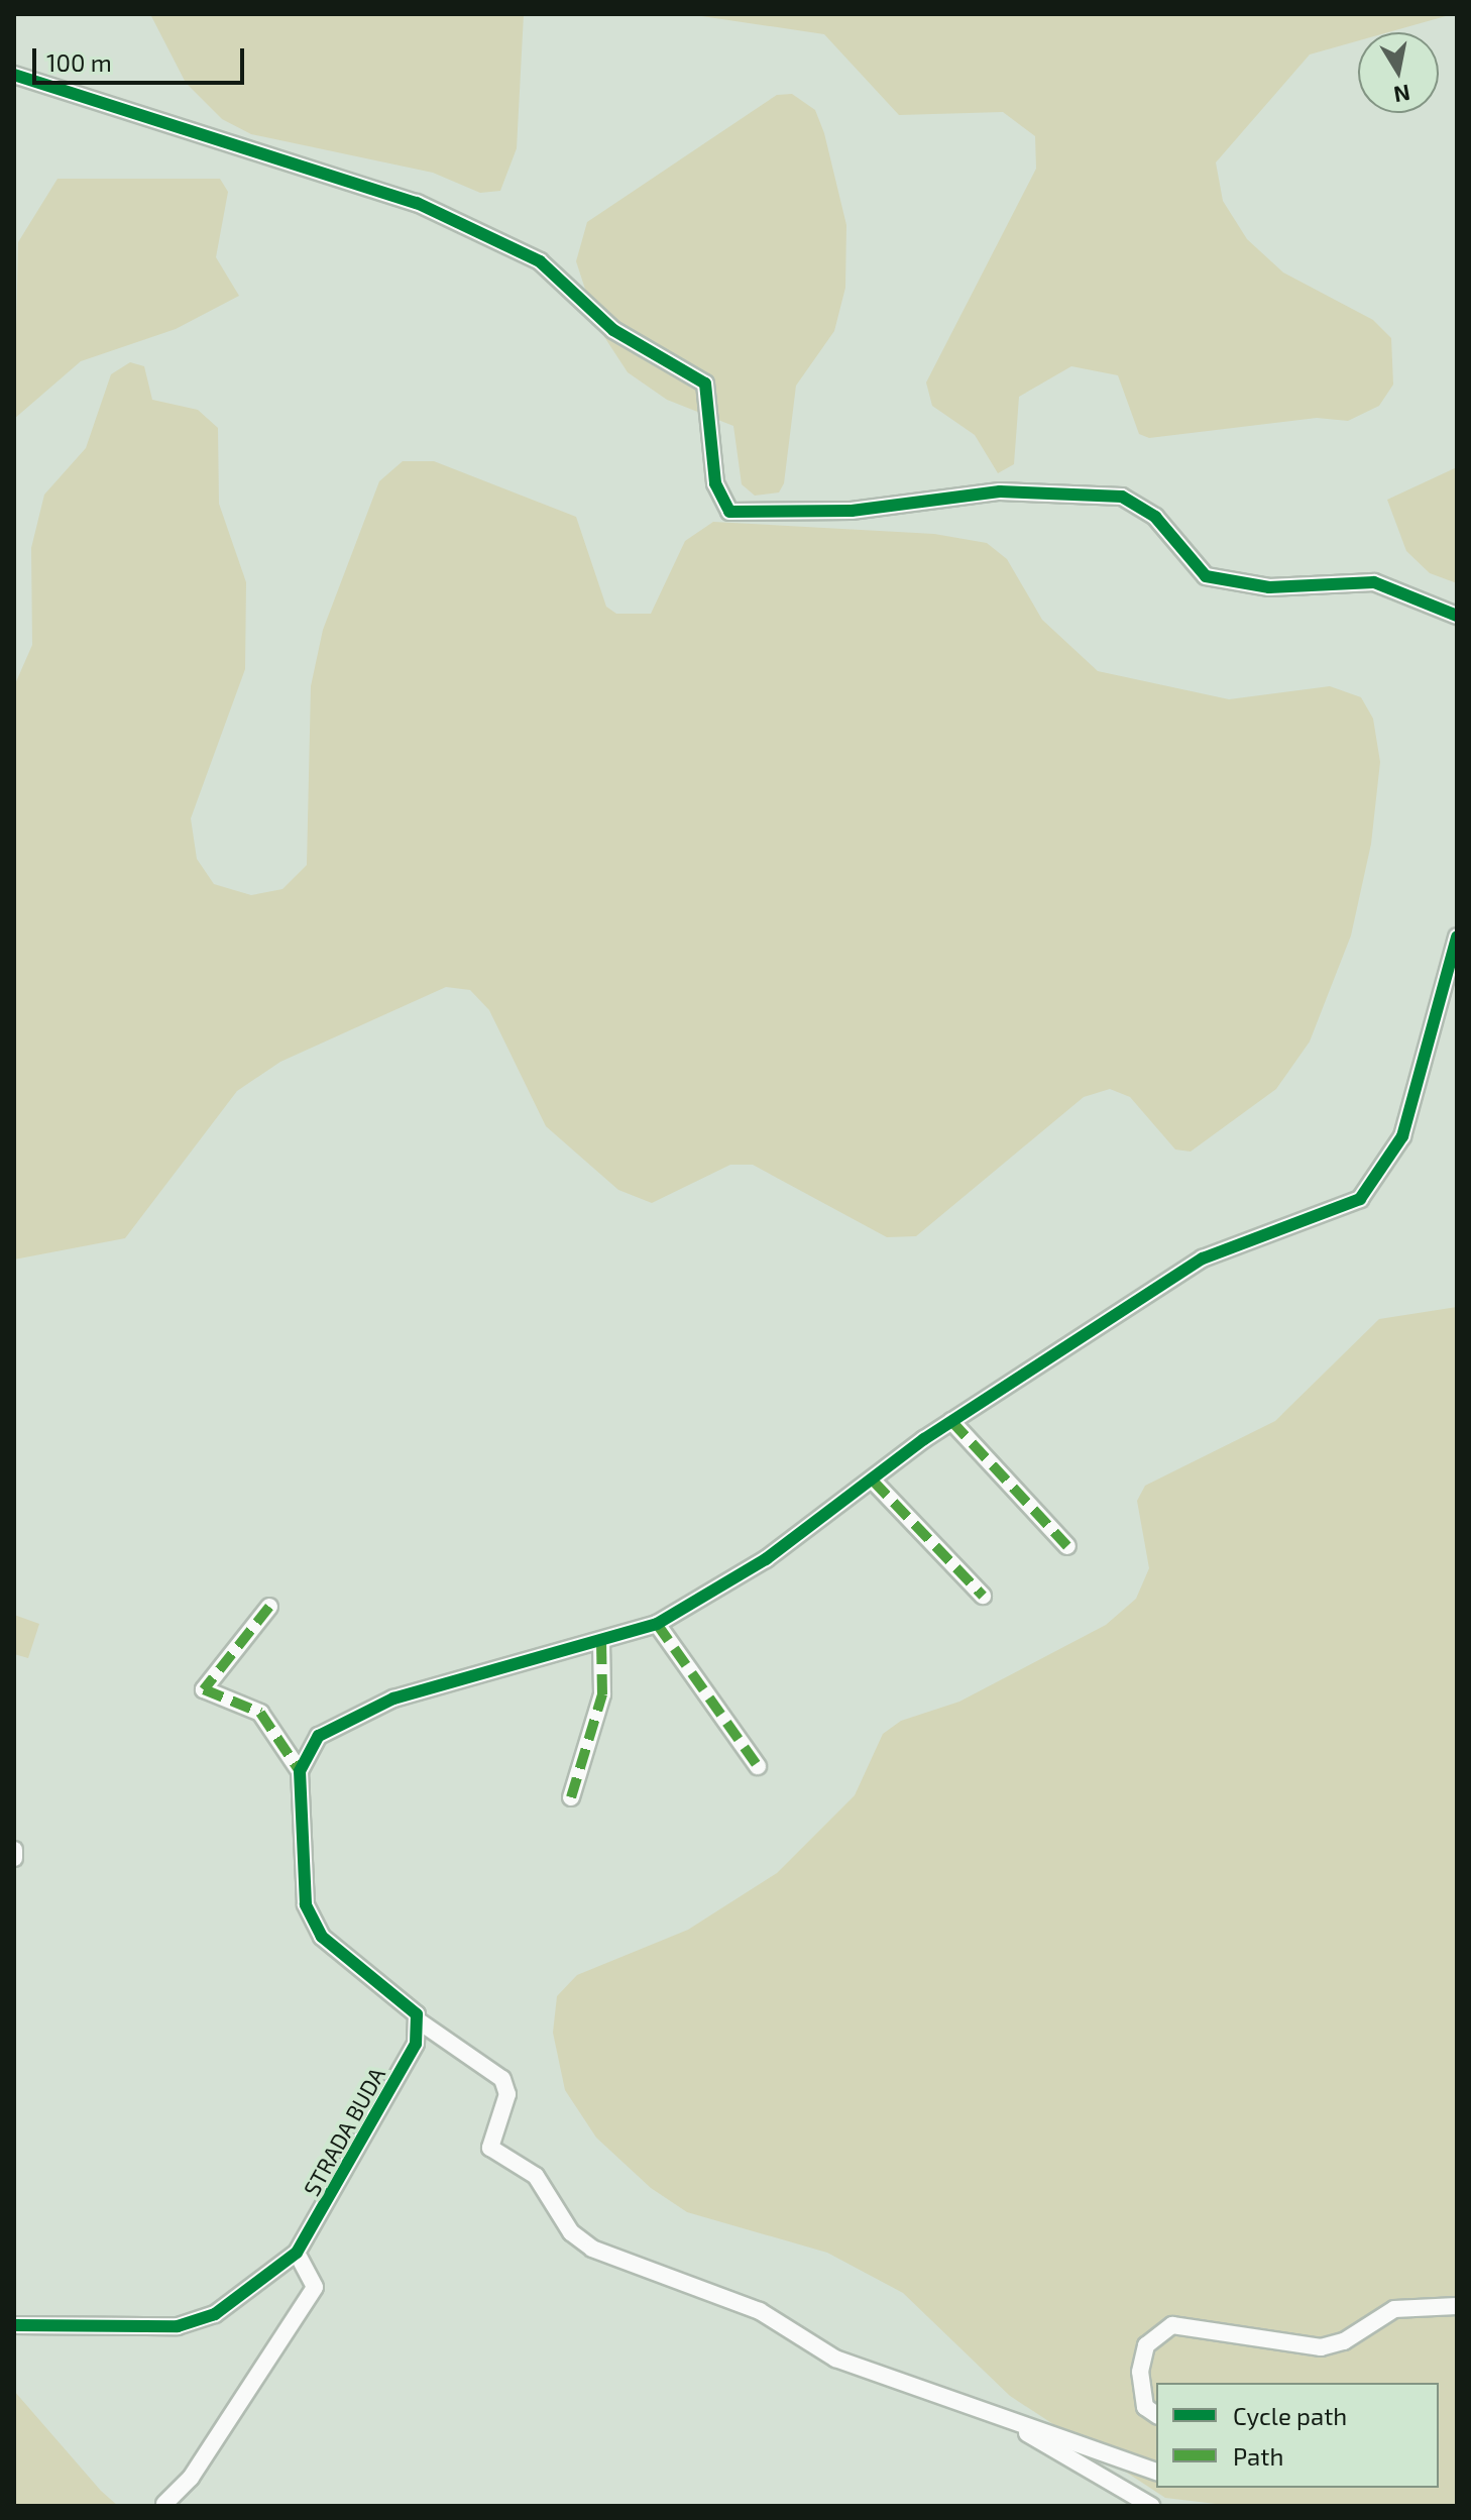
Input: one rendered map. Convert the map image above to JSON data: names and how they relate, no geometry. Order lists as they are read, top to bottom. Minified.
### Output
{"streets":{"street":["STRADA BUDA"]},"legend":["Cycle path","Path"],"scale_bar":"100 m","north":"bottom"}
